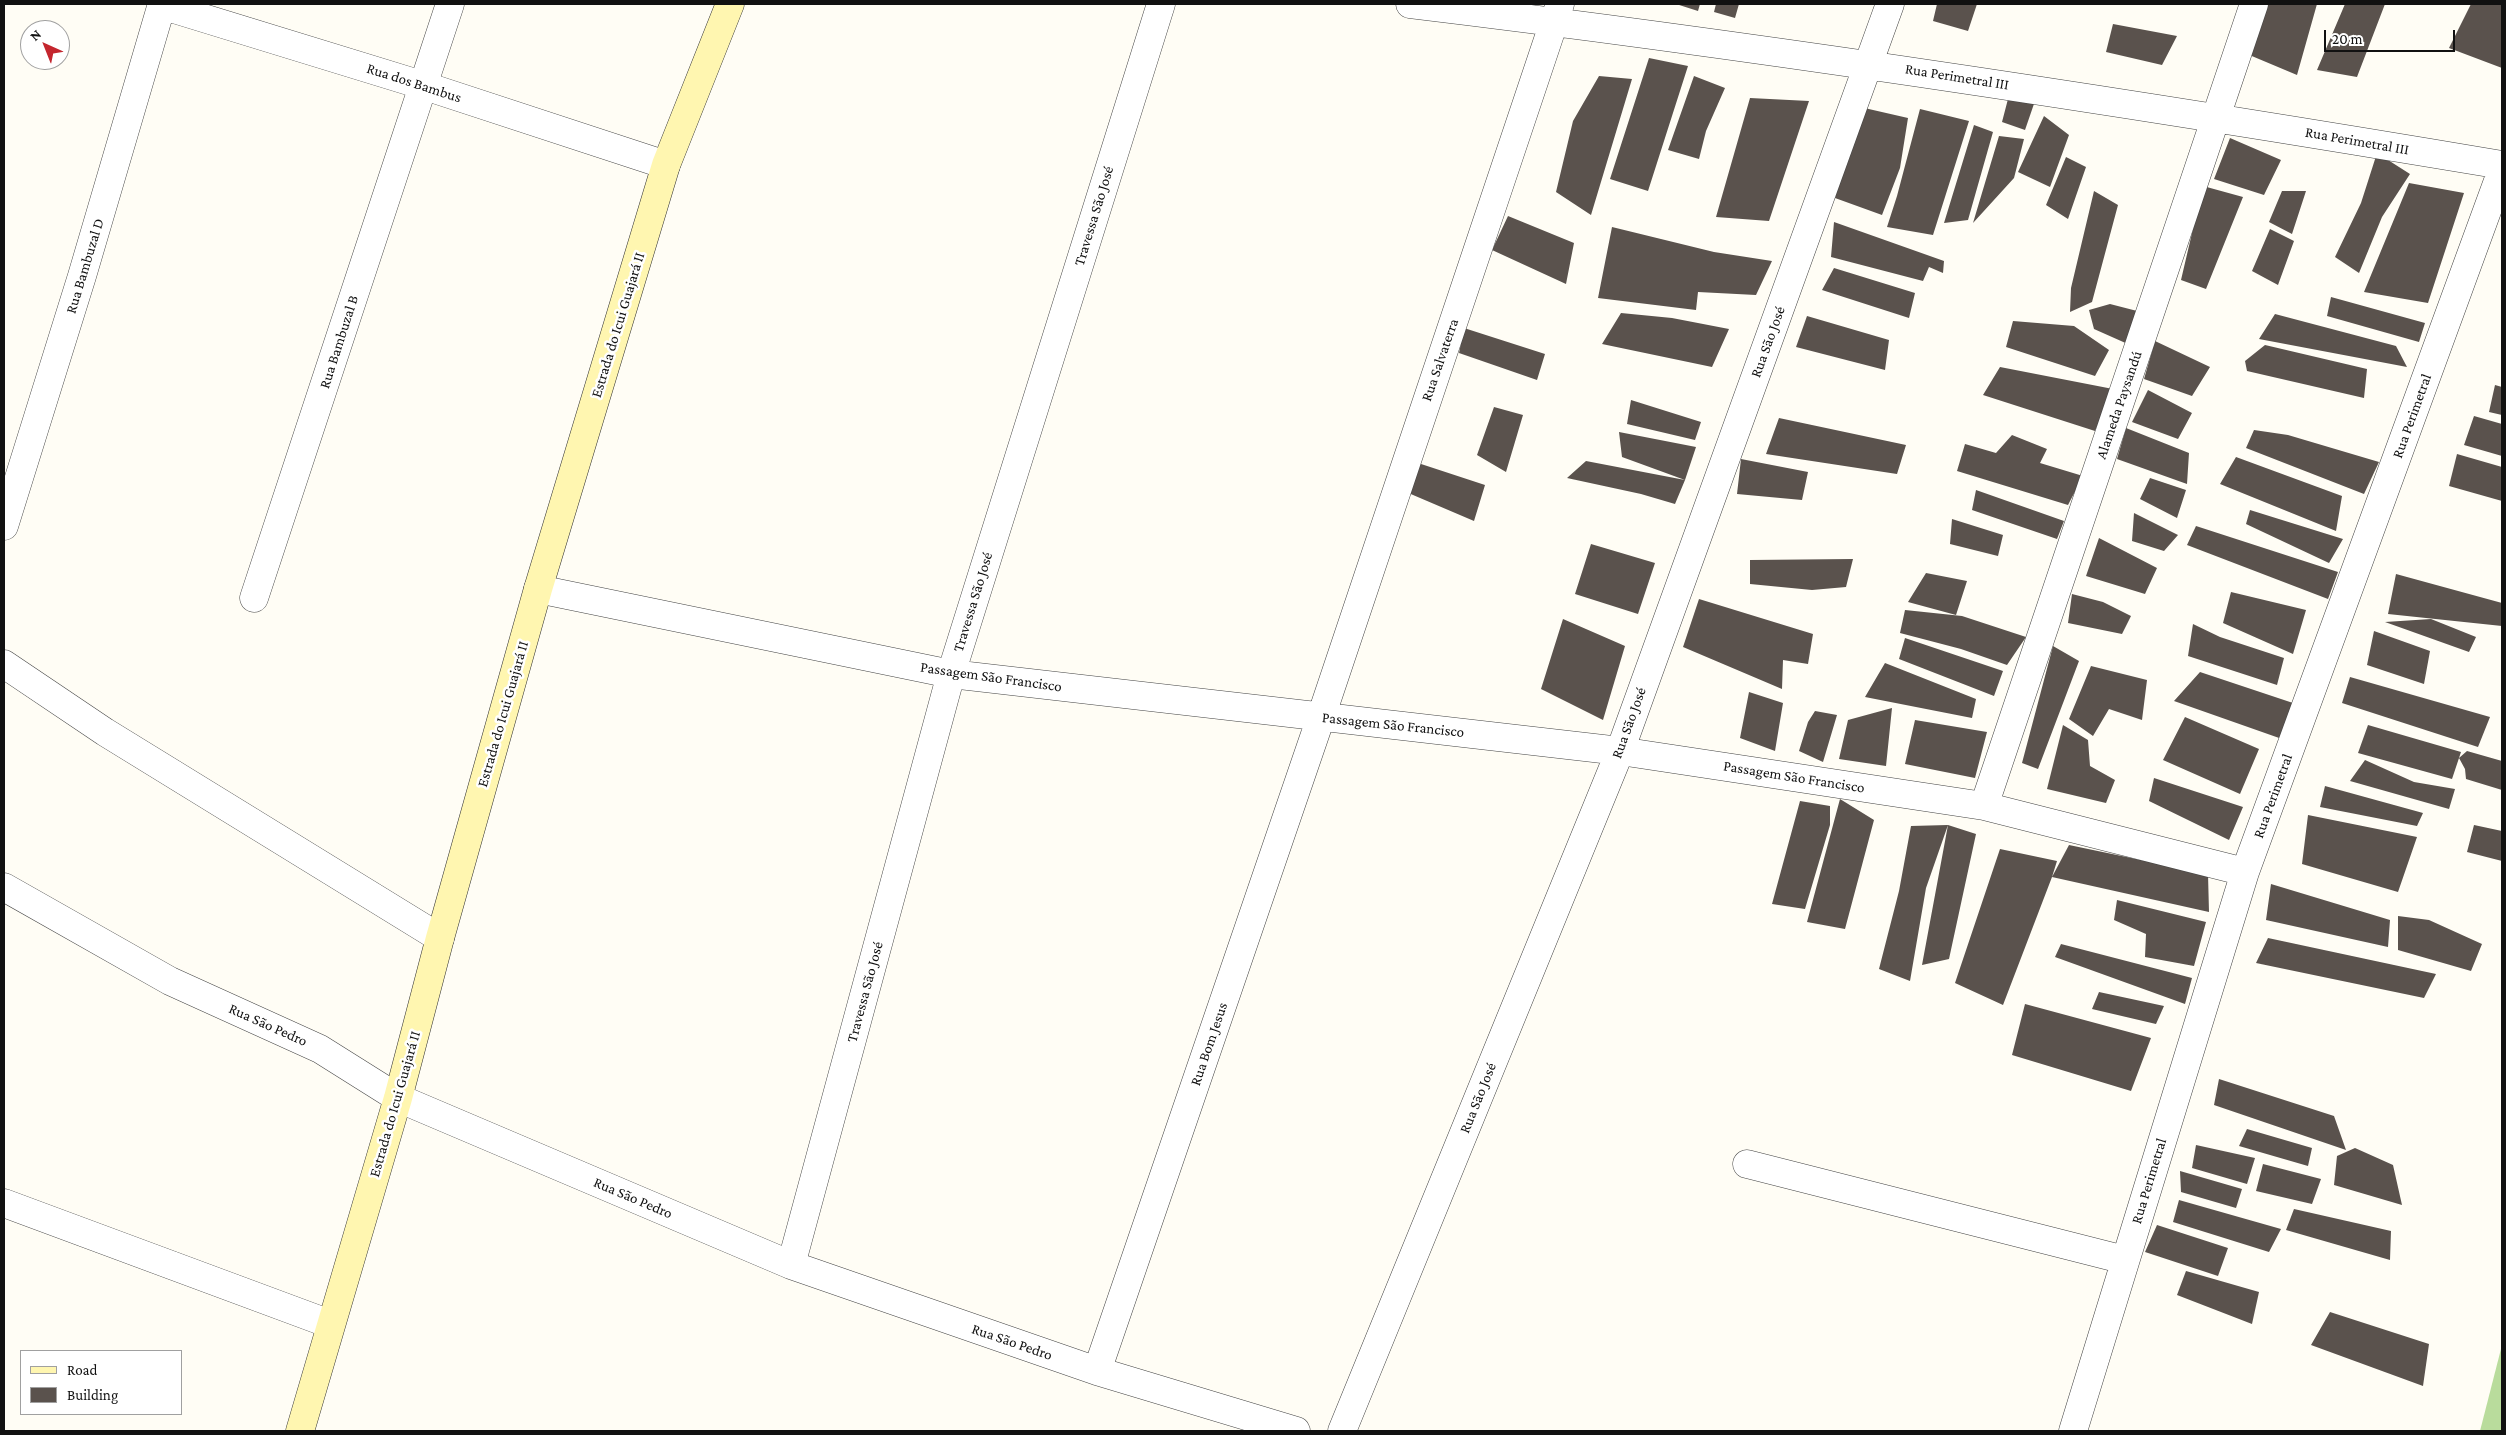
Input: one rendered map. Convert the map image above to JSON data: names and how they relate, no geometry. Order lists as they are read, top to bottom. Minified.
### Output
{"streets":{"main road":["Estrada do Icui Guajará II"],"street":["Rua Perimetral III","Rua dos Bambus","Travessa São José","Rua Bambuzal D","Rua Bambuzal B","Rua São José","Rua Salvaterra","Alameda Paysandú","Rua Perimetral","Passagem São Francisco","Rua São Pedro","Rua Bom Jesus"]},"crossings":[["Rua Perimetral III","Rua São José"],["Rua Perimetral III","Rua Salvaterra"],["Rua Perimetral III","Alameda Paysandú"],["Rua dos Bambus","Rua Bambuzal D"],["Rua dos Bambus","Estrada do Icui Guajará II"],["Rua dos Bambus","Rua Bambuzal B"],["Travessa São José","Passagem São Francisco"],["Travessa São José","Rua São Pedro"],["Estrada do Icui Guajará II","Passagem São Francisco"],["Estrada do Icui Guajará II","Rua São Pedro"],["Rua São José","Passagem São Francisco"],["Rua Salvaterra","Passagem São Francisco"],["Rua Salvaterra","Rua Bom Jesus"],["Alameda Paysandú","Passagem São Francisco"],["Rua Perimetral","Passagem São Francisco"],["Passagem São Francisco","Rua Bom Jesus"],["Rua São Pedro","Rua Bom Jesus"]],"legend":["Road","Building"],"scale_bar":"20 m","north":"top left"}
